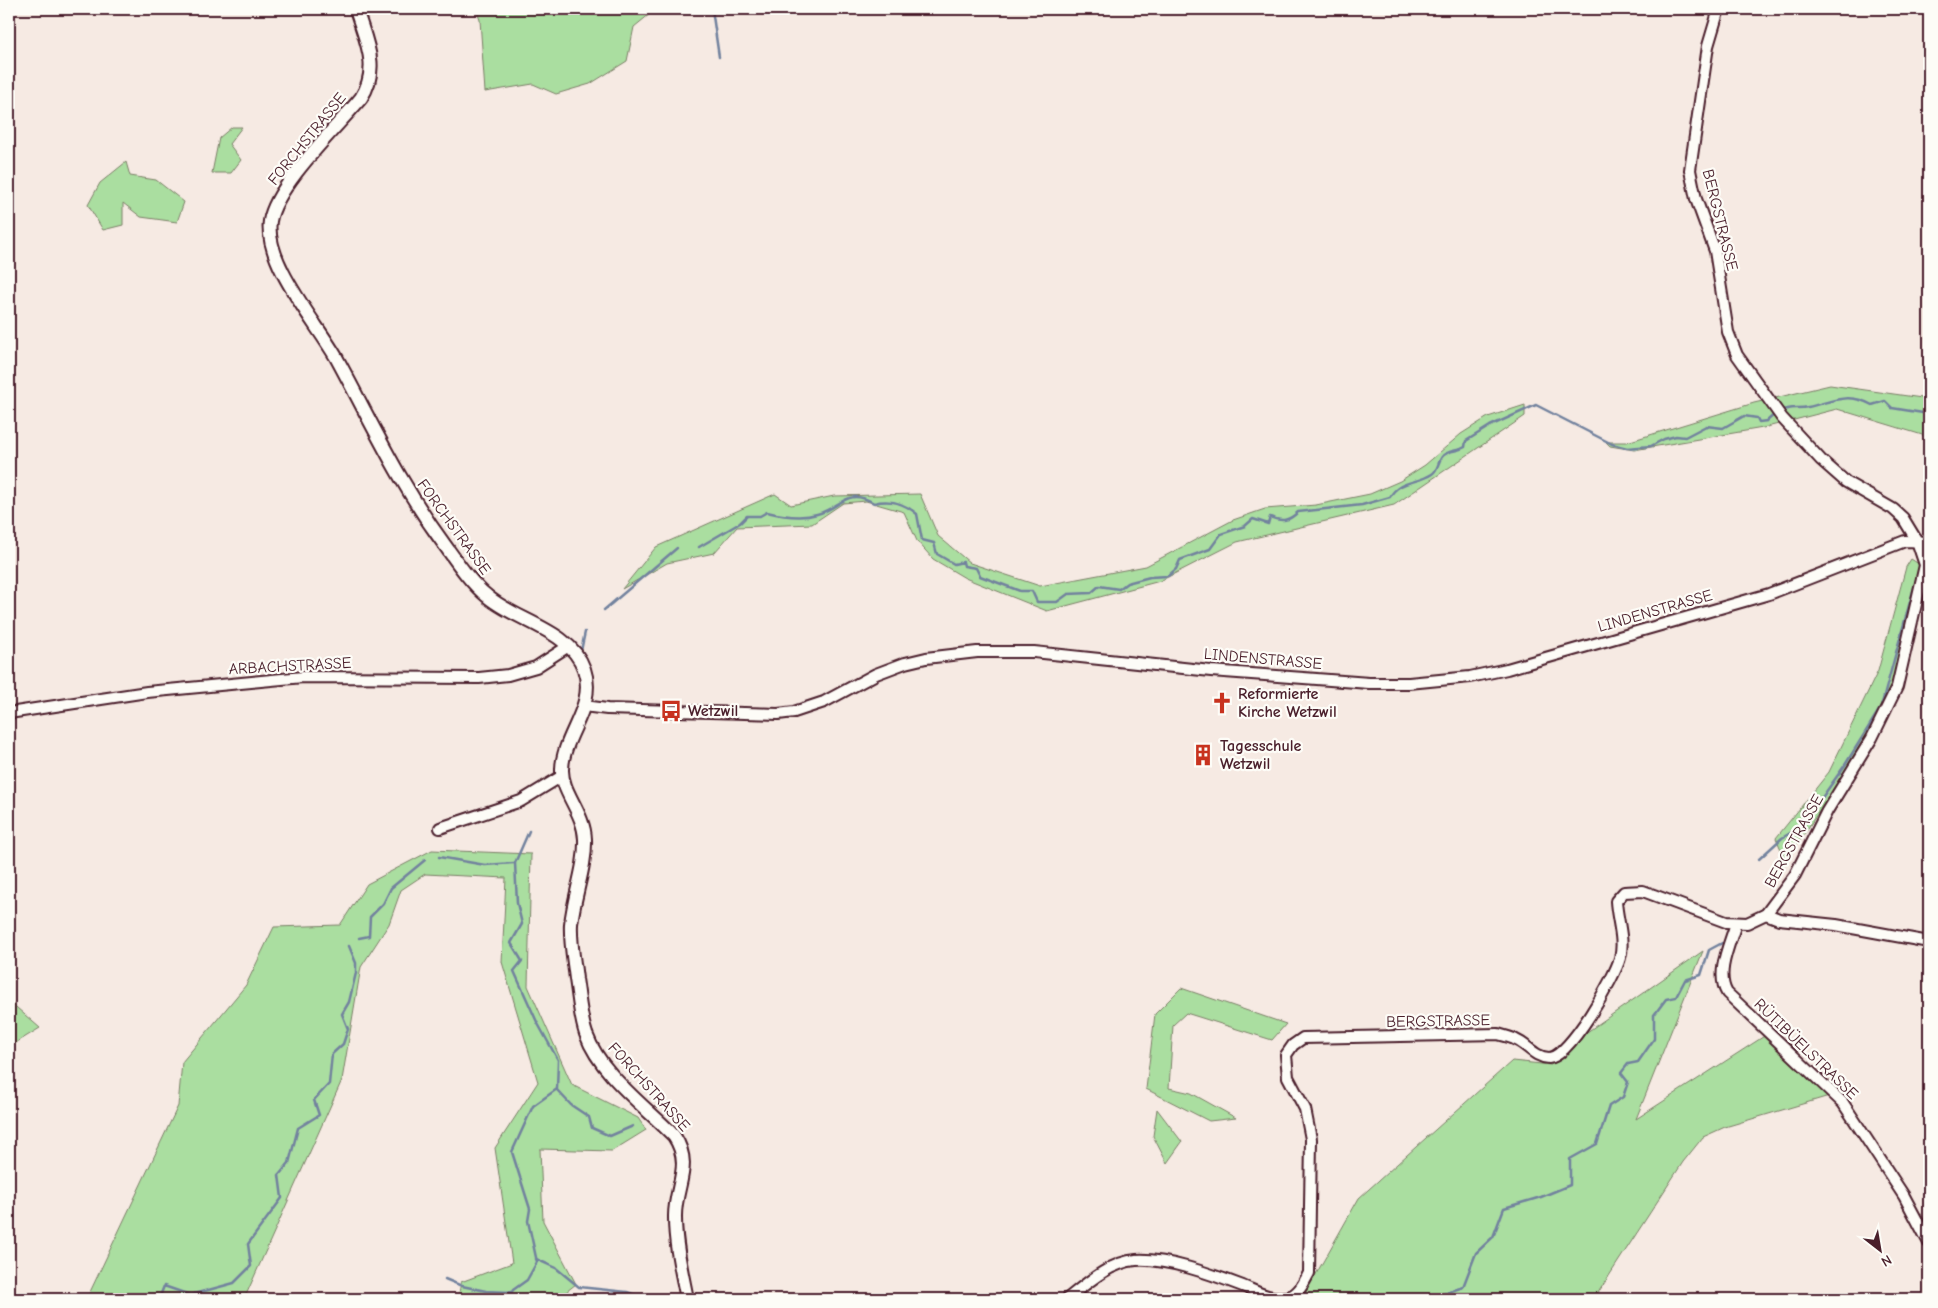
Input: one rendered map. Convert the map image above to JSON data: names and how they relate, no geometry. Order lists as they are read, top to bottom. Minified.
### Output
{"streets":{"main road":["FORCHSTRASSE"],"street":["BERGSTRASSE","LINDENSTRASSE","ARBACHSTRASSE","RÜTIBÜELSTRASSE"]},"crossings":[["FORCHSTRASSE","LINDENSTRASSE"],["FORCHSTRASSE","ARBACHSTRASSE"],["BERGSTRASSE","LINDENSTRASSE"],["BERGSTRASSE","RÜTIBÜELSTRASSE"]],"places":{"church":["Reformierte Kirche Wetzwil"],"bus stop":["Wetzwil"],"building":["Tagesschule Wetzwil"]},"north":"bottom right"}
